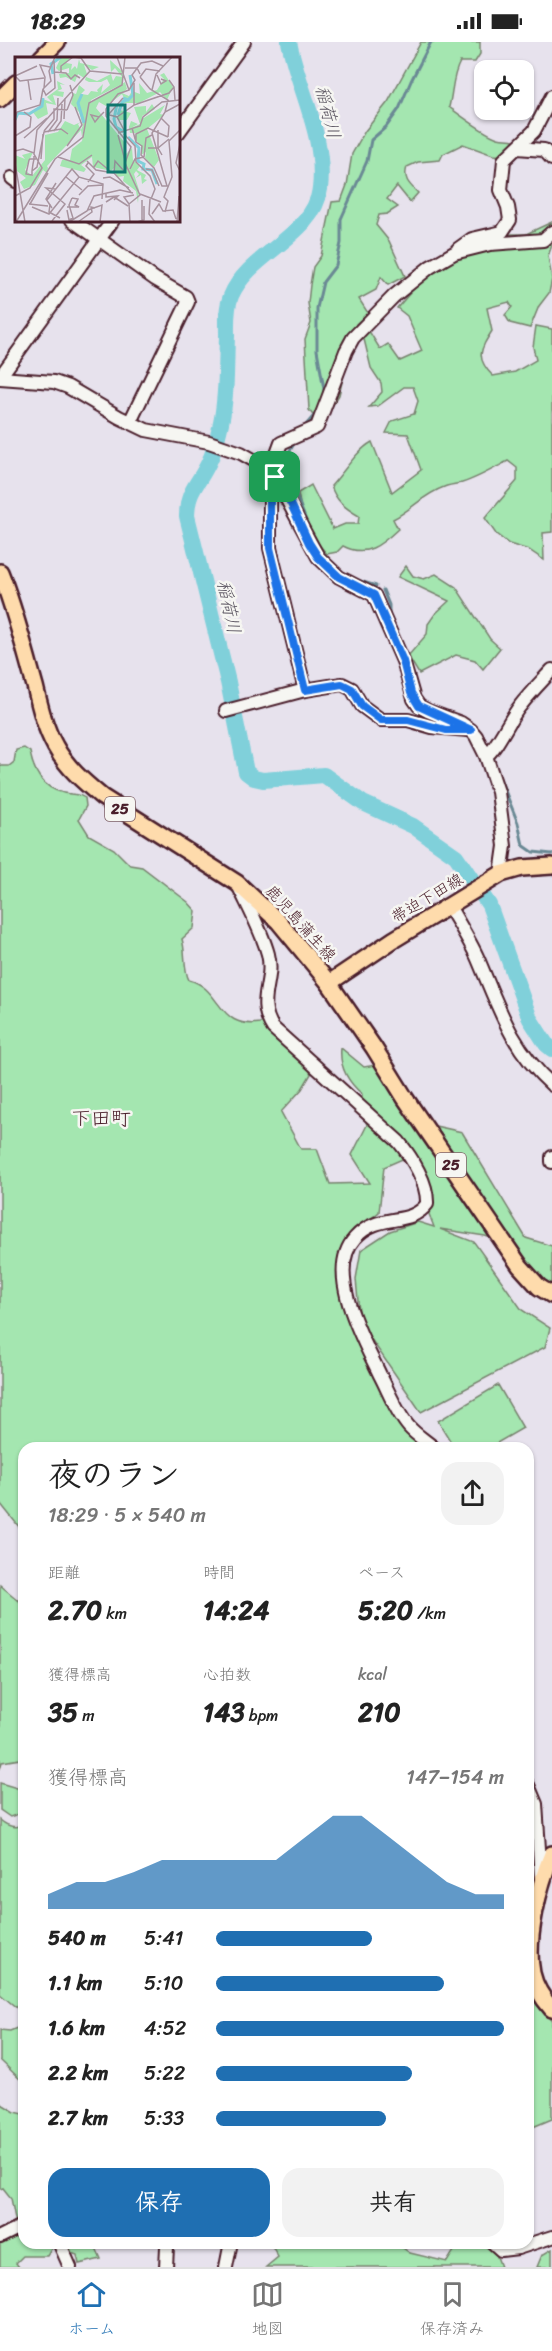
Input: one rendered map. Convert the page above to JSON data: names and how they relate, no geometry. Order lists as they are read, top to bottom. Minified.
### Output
{"streets":{"main road":["25","帯迫下田線","鹿児島蒲生線"]},"crossings":[["帯迫下田線","鹿児島蒲生線"]],"districts":["下田町"],"water":["稲荷川"],"page":{"status":"18:29","heading":["夜のラン","18:29 · 5 × 540 m"],"stats":[["距離","2.70 km"],["時間","14:24"],["ペース","5:20 /km"],["獲得標高","35 m"],["心拍数","143 bpm"],["kcal","210"]],"chart":["獲得標高","147–154 m"],"list":[{"name":"540 m","note":"5:41"},{"name":"1.1 km","note":"5:10"},{"name":"1.6 km","note":"4:52"},{"name":"2.2 km","note":"5:22"},{"name":"2.7 km","note":"5:33"}],"buttons":["保存","共有"],"tabs":["ホーム","地図","保存済み"]}}
